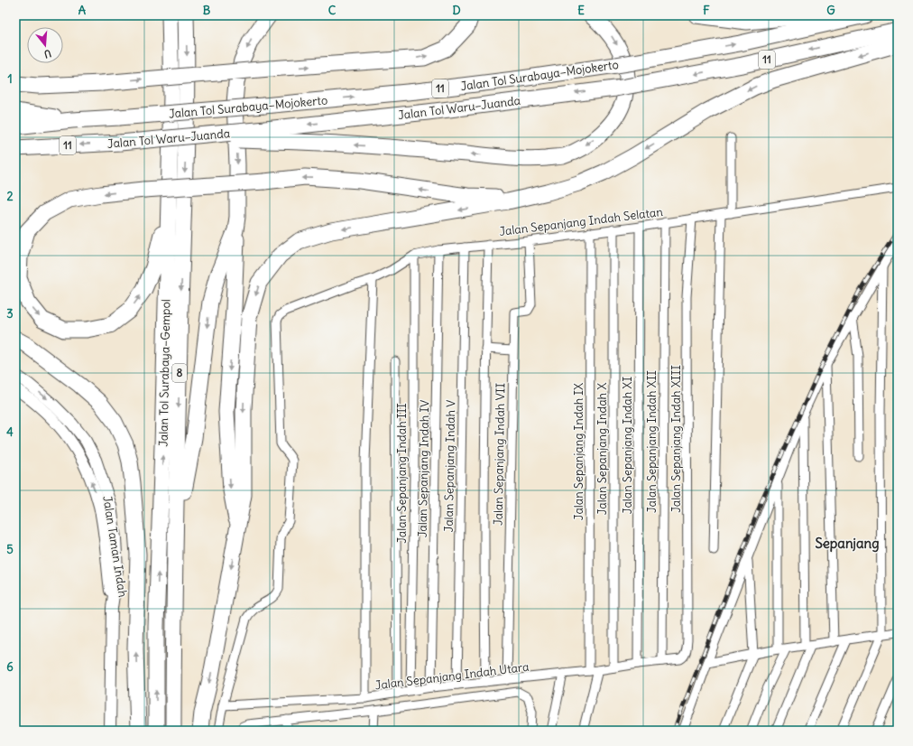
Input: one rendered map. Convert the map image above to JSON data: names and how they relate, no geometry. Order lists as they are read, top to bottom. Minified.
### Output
{"streets":{"highway":["11","Jalan Tol Surabaya–Mojokerto","Jalan Tol Waru–Juanda","Jalan Tol Surabaya–Gempol","8"],"street":["Jalan Sepanjang Indah Selatan","Jalan Sepanjang Indah XIII","Jalan Sepanjang Indah XII","Jalan Sepanjang Indah XI","Jalan Sepanjang Indah X","Jalan Sepanjang Indah IX","Jalan Sepanjang Indah VII","Jalan Sepanjang Indah V","Jalan Sepanjang Indah IV","Jalan Sepanjang Indah III","Jalan Taman Indah","Jalan Sepanjang Indah Utara"]},"crossings":[["Jalan Sepanjang Indah Selatan","Jalan Sepanjang Indah XIII"],["Jalan Sepanjang Indah Selatan","Jalan Sepanjang Indah XII"],["Jalan Sepanjang Indah Selatan","Jalan Sepanjang Indah XI"],["Jalan Sepanjang Indah Selatan","Jalan Sepanjang Indah X"],["Jalan Sepanjang Indah Selatan","Jalan Sepanjang Indah IX"],["Jalan Sepanjang Indah Selatan","Jalan Sepanjang Indah VII"],["Jalan Sepanjang Indah Selatan","Jalan Sepanjang Indah V"],["Jalan Sepanjang Indah Selatan","Jalan Sepanjang Indah IV"],["Jalan Sepanjang Indah Selatan","Jalan Sepanjang Indah III"],["Jalan Sepanjang Indah Selatan","Jalan Sepanjang Indah Utara"],["Jalan Sepanjang Indah XIII","Jalan Sepanjang Indah Utara"],["Jalan Sepanjang Indah XII","Jalan Sepanjang Indah Utara"],["Jalan Sepanjang Indah XI","Jalan Sepanjang Indah Utara"],["Jalan Sepanjang Indah X","Jalan Sepanjang Indah Utara"],["Jalan Sepanjang Indah IX","Jalan Sepanjang Indah Utara"],["Jalan Sepanjang Indah VII","Jalan Sepanjang Indah Utara"],["Jalan Sepanjang Indah V","Jalan Sepanjang Indah Utara"],["Jalan Sepanjang Indah IV","Jalan Sepanjang Indah Utara"],["Jalan Sepanjang Indah III","Jalan Sepanjang Indah Utara"]],"districts":["Sepanjang"],"north":"bottom","grid":{"columns":["A","B","C","D","E","F","G"],"rows":["1","2","3","4","5","6"]}}
